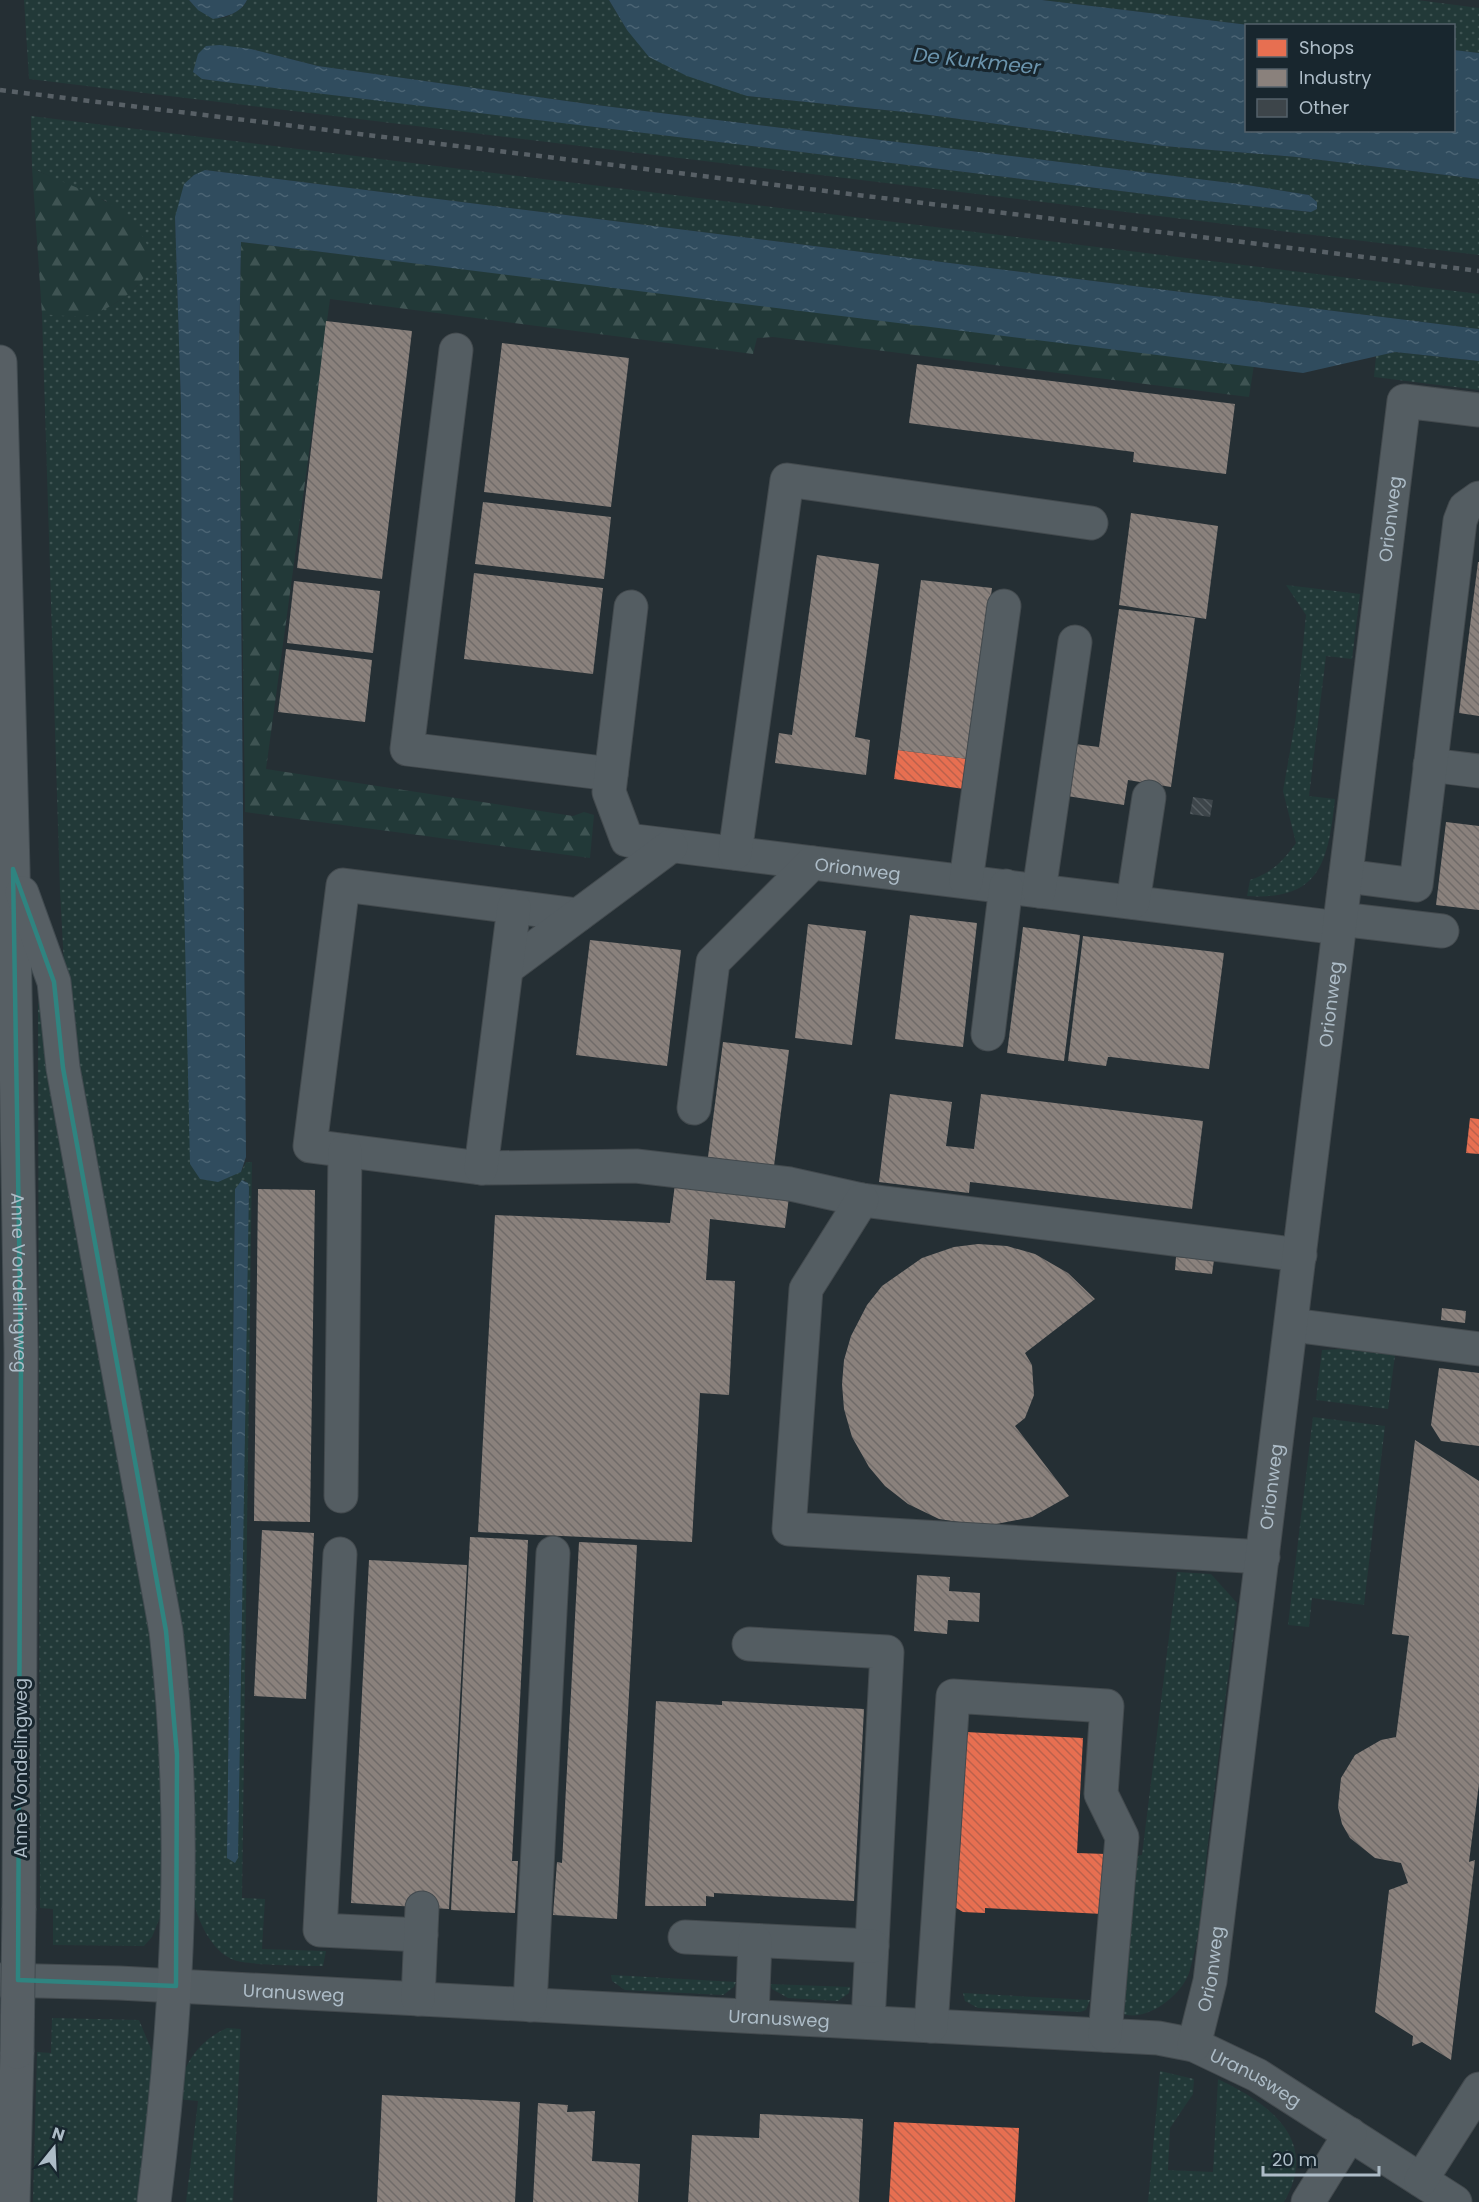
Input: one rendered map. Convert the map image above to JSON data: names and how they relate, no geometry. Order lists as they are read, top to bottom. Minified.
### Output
{"streets":{"main road":["Anne Vondelingweg"],"street":["Orionweg","Uranusweg"]},"crossings":[["Orionweg","Uranusweg"]],"water":["De Kurkmeer"],"legend":["Shops","Industry","Other"],"scale_bar":"20 m","north":"top"}
